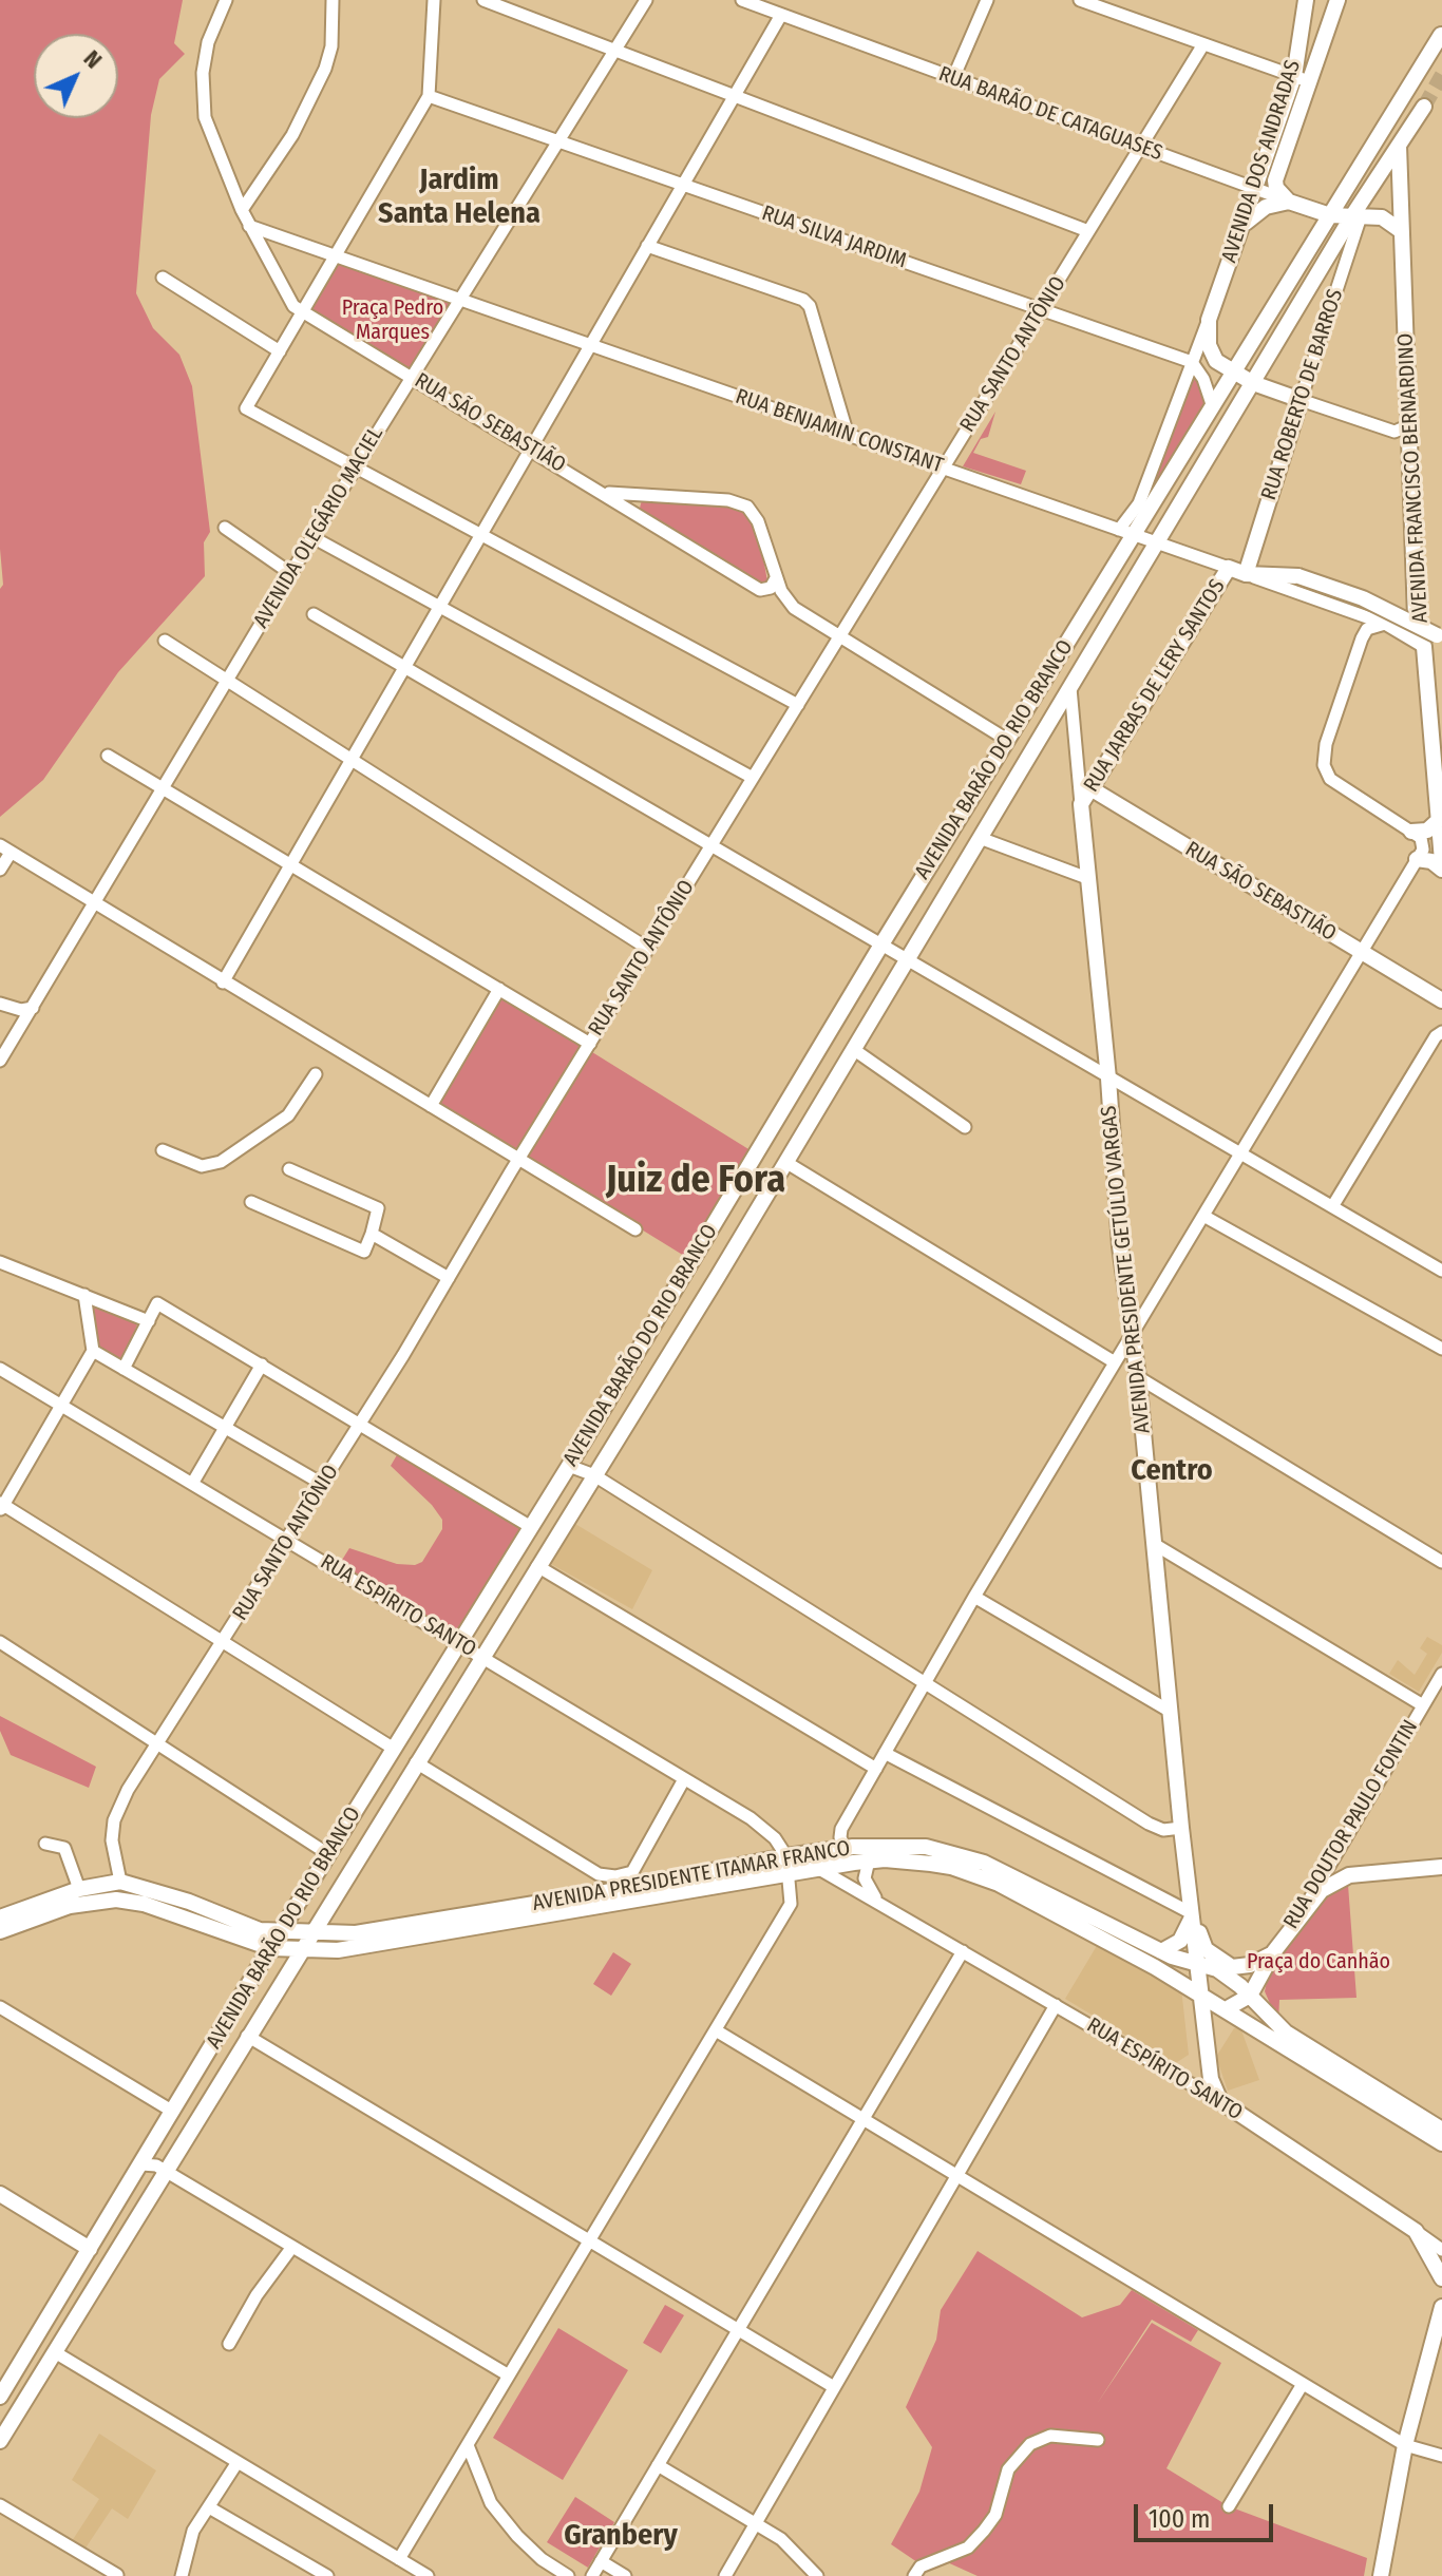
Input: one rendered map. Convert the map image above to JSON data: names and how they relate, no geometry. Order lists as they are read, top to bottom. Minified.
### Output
{"streets":{"main road":["RUA BARÃO DE CATAGUASES","AVENIDA DOS ANDRADAS","RUA ROBERTO DE BARROS","RUA SÃO SEBASTIÃO","RUA BENJAMIN CONSTANT","AVENIDA FRANCISCO BERNARDINO","RUA JARBAS DE LERY SANTOS","AVENIDA BARÃO DO RIO BRANCO","AVENIDA PRESIDENTE GETÚLIO VARGAS","RUA ESPÍRITO SANTO","RUA DOUTOR PAULO FONTIN","AVENIDA PRESIDENTE ITAMAR FRANCO"],"street":["RUA SILVA JARDIM","RUA SANTO ANTÔNIO","AVENIDA OLEGÁRIO MACIEL"]},"crossings":[["RUA BARÃO DE CATAGUASES","AVENIDA DOS ANDRADAS"],["RUA BARÃO DE CATAGUASES","RUA SANTO ANTÔNIO"],["RUA BARÃO DE CATAGUASES","AVENIDA FRANCISCO BERNARDINO"],["RUA BARÃO DE CATAGUASES","AVENIDA BARÃO DO RIO BRANCO"],["AVENIDA DOS ANDRADAS","RUA SILVA JARDIM"],["AVENIDA DOS ANDRADAS","RUA BENJAMIN CONSTANT"],["AVENIDA DOS ANDRADAS","AVENIDA BARÃO DO RIO BRANCO"],["RUA SILVA JARDIM","RUA SANTO ANTÔNIO"],["RUA SILVA JARDIM","AVENIDA OLEGÁRIO MACIEL"],["RUA SANTO ANTÔNIO","RUA BENJAMIN CONSTANT"],["RUA SANTO ANTÔNIO","RUA ESPÍRITO SANTO"],["RUA SANTO ANTÔNIO","AVENIDA PRESIDENTE ITAMAR FRANCO"],["RUA ROBERTO DE BARROS","RUA BENJAMIN CONSTANT"],["RUA ROBERTO DE BARROS","AVENIDA BARÃO DO RIO BRANCO"],["RUA SÃO SEBASTIÃO","RUA BENJAMIN CONSTANT"],["RUA SÃO SEBASTIÃO","AVENIDA OLEGÁRIO MACIEL"],["RUA SÃO SEBASTIÃO","RUA JARBAS DE LERY SANTOS"],["RUA BENJAMIN CONSTANT","AVENIDA FRANCISCO BERNARDINO"],["RUA BENJAMIN CONSTANT","AVENIDA OLEGÁRIO MACIEL"],["RUA BENJAMIN CONSTANT","RUA JARBAS DE LERY SANTOS"],["RUA BENJAMIN CONSTANT","AVENIDA BARÃO DO RIO BRANCO"],["AVENIDA FRANCISCO BERNARDINO","AVENIDA BARÃO DO RIO BRANCO"],["RUA JARBAS DE LERY SANTOS","AVENIDA PRESIDENTE GETÚLIO VARGAS"],["AVENIDA BARÃO DO RIO BRANCO","RUA ESPÍRITO SANTO"],["AVENIDA BARÃO DO RIO BRANCO","AVENIDA PRESIDENTE ITAMAR FRANCO"],["AVENIDA PRESIDENTE GETÚLIO VARGAS","RUA ESPÍRITO SANTO"],["AVENIDA PRESIDENTE GETÚLIO VARGAS","AVENIDA PRESIDENTE ITAMAR FRANCO"],["RUA ESPÍRITO SANTO","AVENIDA PRESIDENTE ITAMAR FRANCO"],["RUA DOUTOR PAULO FONTIN","AVENIDA PRESIDENTE ITAMAR FRANCO"]],"districts":["Jardim Santa Helena","Juiz de Fora","Centro","Granbery"],"parks":["Praça Pedro Marques","Praça do Canhão"],"scale_bar":"100 m","north":"top right"}
